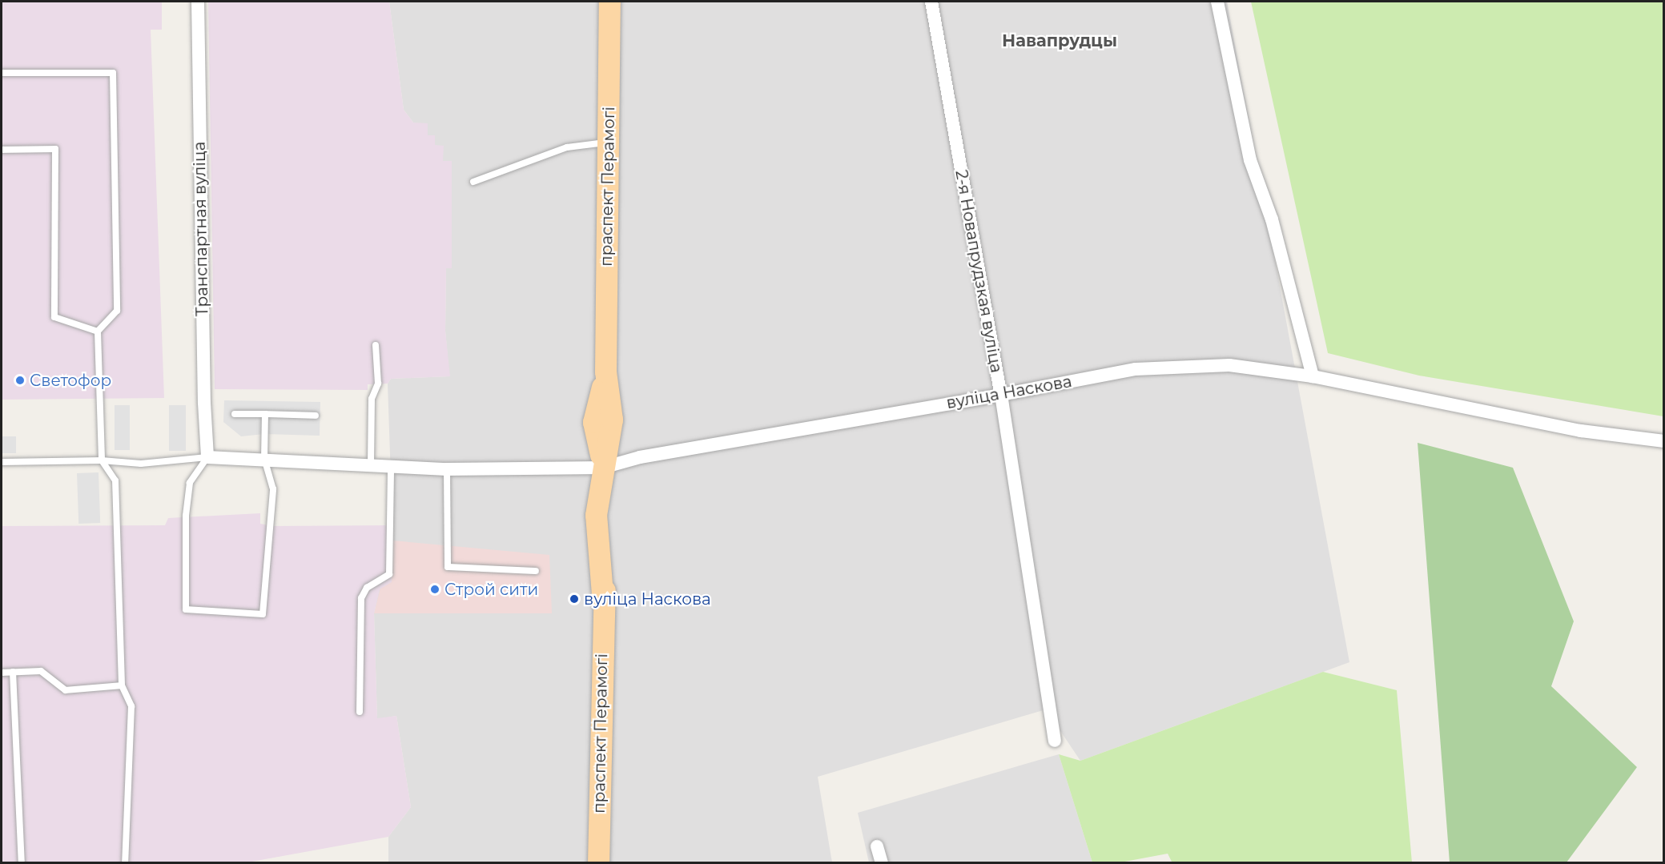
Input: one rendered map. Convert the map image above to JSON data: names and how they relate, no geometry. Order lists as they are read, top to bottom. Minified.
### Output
{"streets":{"main road":["праспект Перамогі"],"street":["Транспартная вуліца","2-я Новапрудзкая вуліца","вуліца Наскова"]},"crossings":[["праспект Перамогі","вуліца Наскова"],["Транспартная вуліца","вуліца Наскова"],["2-я Новапрудзкая вуліца","вуліца Наскова"]],"districts":["Навапрудцы"],"places":["Светофор","Строй сити","вуліца Наскова"]}
